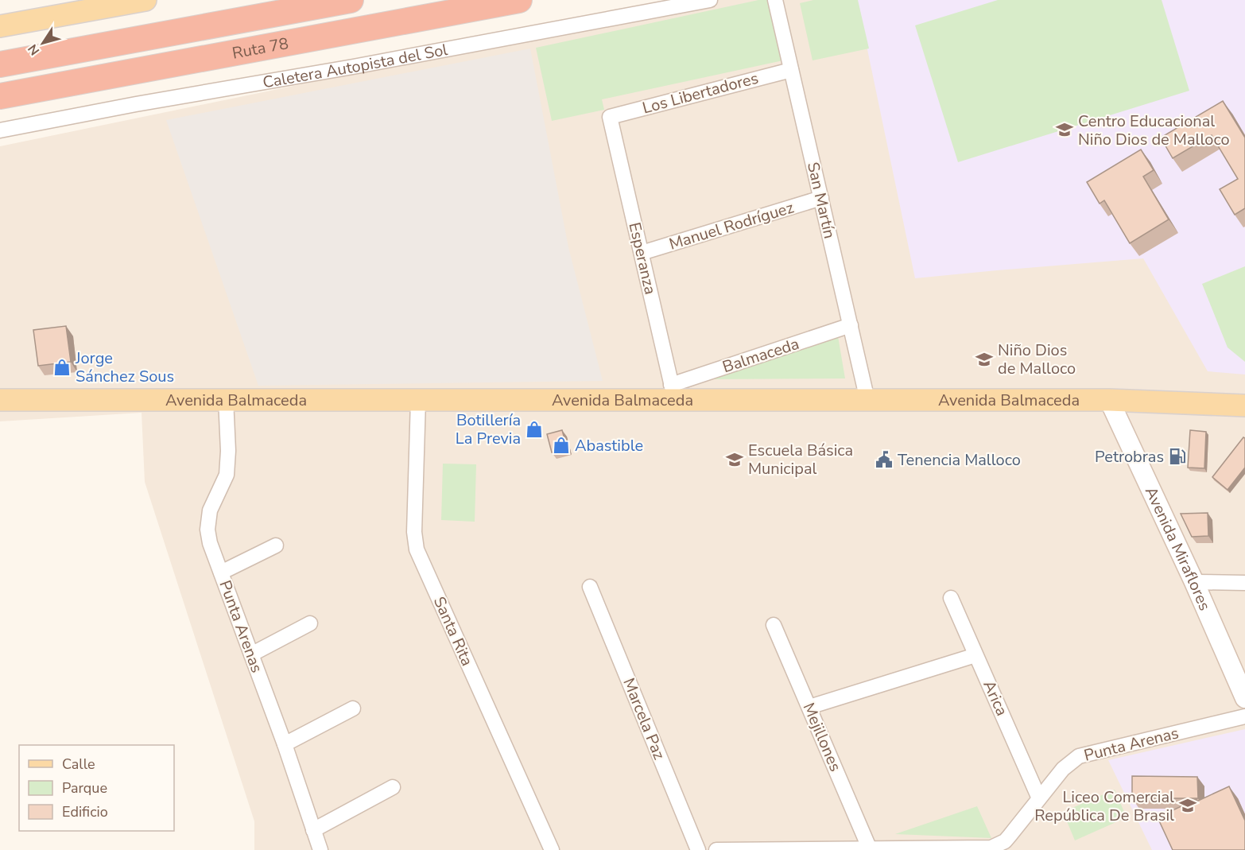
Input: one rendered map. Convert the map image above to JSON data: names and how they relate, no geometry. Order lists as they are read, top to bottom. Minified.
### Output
{"streets":{"highway":["Ruta 78"],"main road":["Avenida Balmaceda","Avenida Miraflores"],"street":["Caletera Autopista del Sol","Los Libertadores","San Martín","Manuel Rodríguez","Esperanza","Balmaceda","Punta Arenas","Santa Rita","Arica","Marcela Paz","Mejillones"]},"crossings":[["Los Libertadores","San Martín"],["Los Libertadores","Esperanza"],["San Martín","Manuel Rodríguez"],["San Martín","Balmaceda"],["San Martín","Avenida Balmaceda"],["Manuel Rodríguez","Esperanza"],["Esperanza","Balmaceda"],["Esperanza","Avenida Balmaceda"],["Balmaceda","Avenida Balmaceda"],["Avenida Balmaceda","Avenida Miraflores"],["Avenida Balmaceda","Punta Arenas"],["Avenida Balmaceda","Santa Rita"],["Punta Arenas","Arica"],["Punta Arenas","Mejillones"]],"places":{"school or university":["Centro Educacional Niño Dios de Malloco","Niño Dios de Malloco","Escuela Básica Municipal","Liceo Comercial República De Brasil"],"shop":["Jorge Sánchez Sous","Botillería La Previa","Abastible"],"fuel station":["Petrobras"],"public building":["Tenencia Malloco"]},"legend":["Calle","Parque","Edificio"],"north":"bottom left"}
